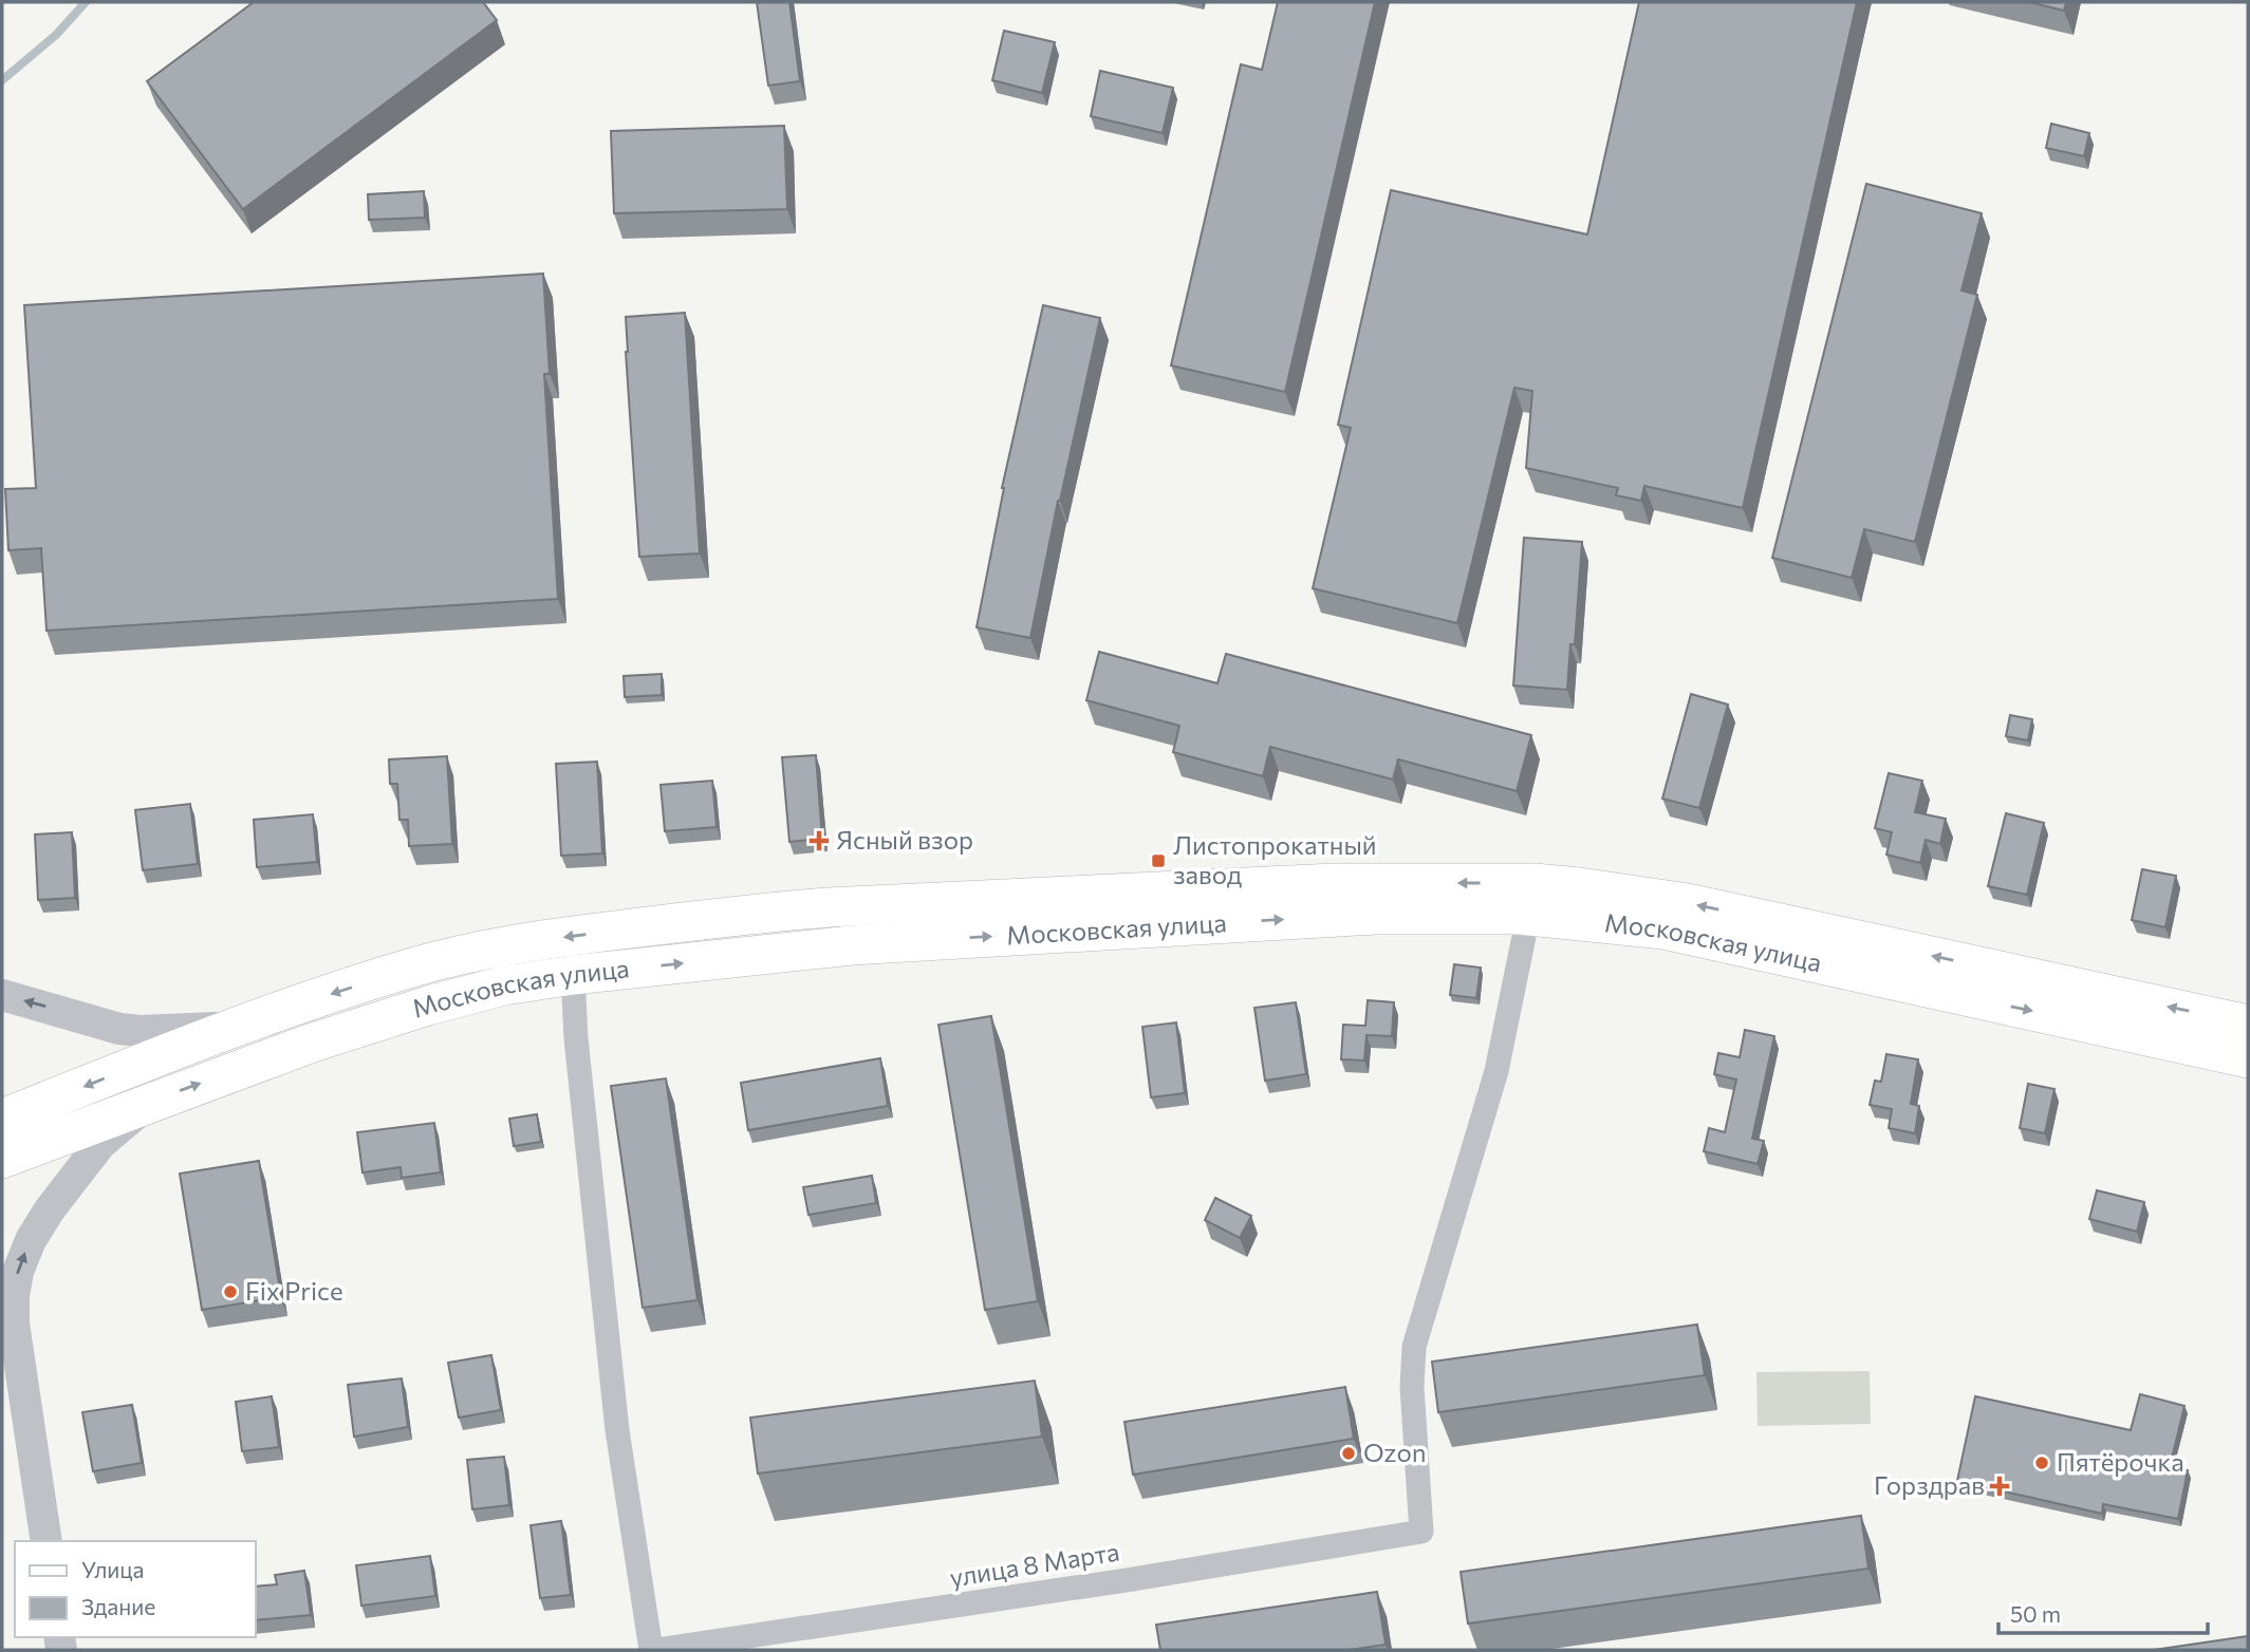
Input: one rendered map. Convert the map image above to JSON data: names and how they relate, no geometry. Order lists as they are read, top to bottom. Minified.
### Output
{"streets":{"main road":["Московская улица"],"street":["улица 8 Марта"]},"crossings":[["Московская улица","улица 8 Марта"]],"places":{"health":["Ясный взор","Горздрав"],"transit":["Листопрокатный завод"],"other":["Fix Price","Ozon","Пятёрочка"]},"legend":["Улица","Здание"],"scale_bar":"50 m"}
